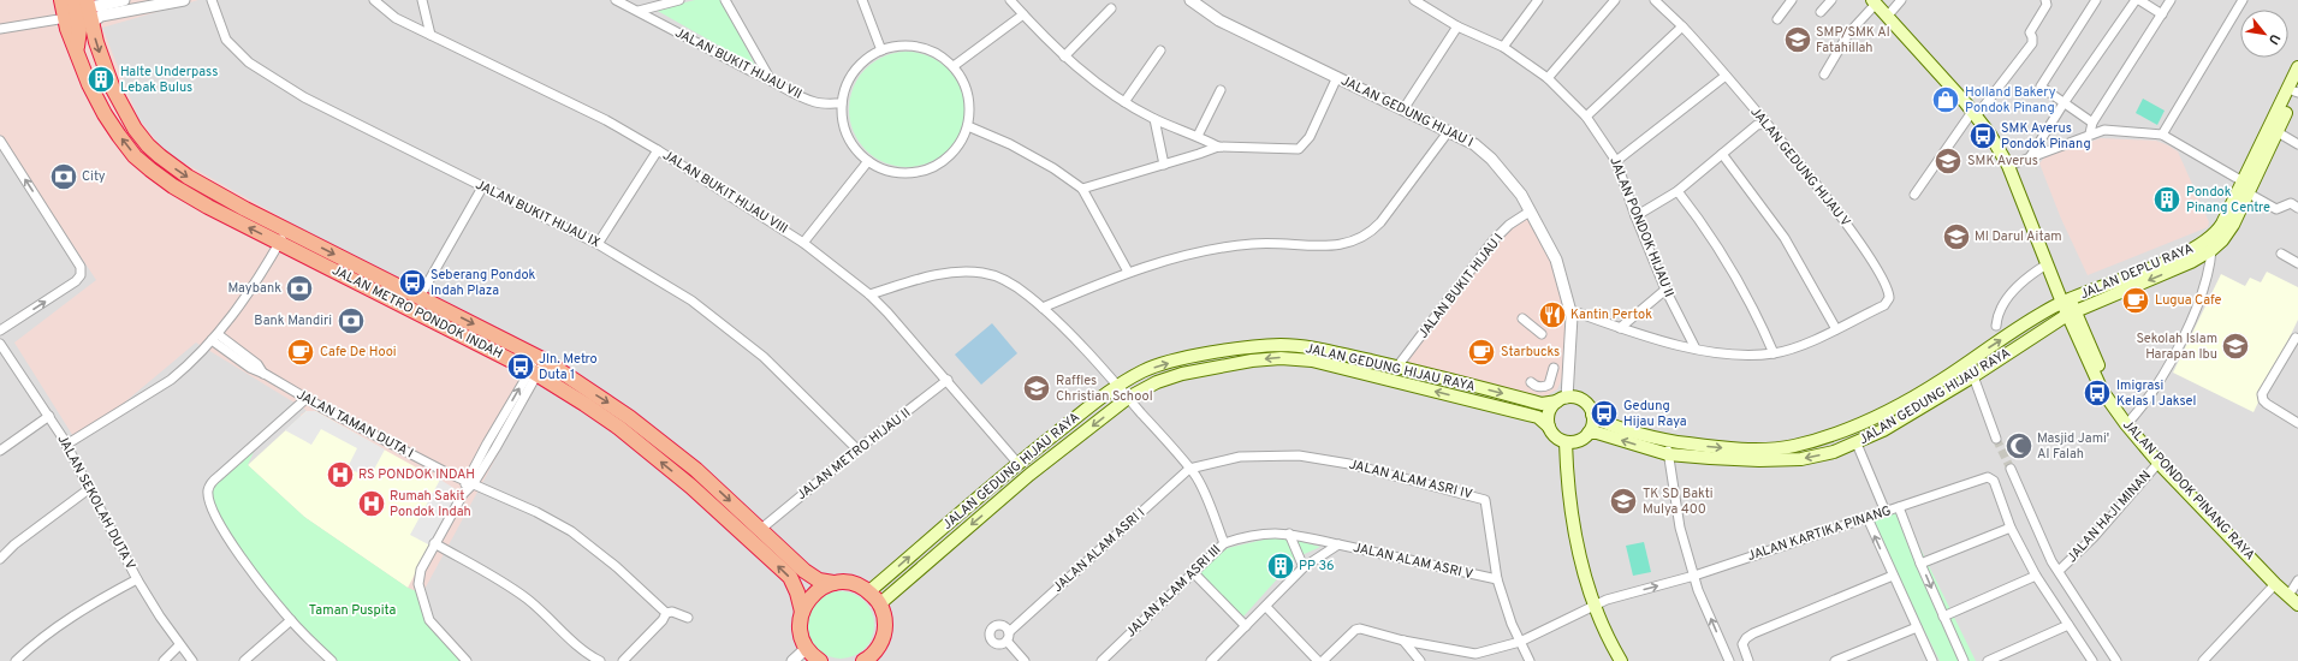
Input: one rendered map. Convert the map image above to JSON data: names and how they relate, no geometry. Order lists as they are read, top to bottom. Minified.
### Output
{"streets":{"highway":["JALAN METRO PONDOK INDAH"],"main road":["JALAN DEPLU RAYA","JALAN GEDUNG HIJAU RAYA","JALAN PONDOK PINANG RAYA"],"street":["JALAN BUKIT HIJAU VII","JALAN GEDUNG HIJAU I","JALAN GEDUNG HIJAU V","JALAN BUKIT HIJAU VIII","JALAN BUKIT HIJAU IX","JALAN PONDOK HIJAU II","JALAN BUKIT HIJAU I","JALAN TAMAN DUTA I","JALAN METRO HIJAU II","JALAN ALAM ASRI IV","JALAN SEKOLAH DUTA V","JALAN HAJI MINAN","JALAN KARTIKA PINANG","JALAN ALAM ASRI I","JALAN ALAM ASRI V","JALAN ALAM ASRI III"]},"crossings":[["JALAN GEDUNG HIJAU I","JALAN GEDUNG HIJAU V"],["JALAN GEDUNG HIJAU I","JALAN BUKIT HIJAU I"],["JALAN GEDUNG HIJAU I","JALAN GEDUNG HIJAU RAYA"],["JALAN GEDUNG HIJAU V","JALAN PONDOK HIJAU II"],["JALAN BUKIT HIJAU VIII","JALAN GEDUNG HIJAU RAYA"],["JALAN BUKIT HIJAU VIII","JALAN METRO HIJAU II"],["JALAN BUKIT HIJAU IX","JALAN METRO HIJAU II"],["JALAN DEPLU RAYA","JALAN GEDUNG HIJAU RAYA"],["JALAN DEPLU RAYA","JALAN PONDOK PINANG RAYA"],["JALAN BUKIT HIJAU I","JALAN GEDUNG HIJAU RAYA"],["JALAN METRO PONDOK INDAH","JALAN GEDUNG HIJAU RAYA"],["JALAN METRO PONDOK INDAH","JALAN METRO HIJAU II"],["JALAN GEDUNG HIJAU RAYA","JALAN PONDOK PINANG RAYA"],["JALAN ALAM ASRI IV","JALAN KARTIKA PINANG"],["JALAN ALAM ASRI IV","JALAN ALAM ASRI I"],["JALAN ALAM ASRI IV","JALAN ALAM ASRI V"],["JALAN PONDOK PINANG RAYA","JALAN HAJI MINAN"],["JALAN ALAM ASRI V","JALAN ALAM ASRI III"]],"parks":["Taman Puspita"],"places":{"school or university":["SMP/SMK Al Fatahillah","SMK Averus","MI Darul Aitam","Sekolah Islam Harapan Ibu","Raffles Christian School","TK SD Bakti Mulya 400"],"building":["Halte Underpass Lebak Bulus","Pondok Pinang Centre","PP 36"],"shop":["Holland Bakery Pondok Pinang"],"bus stop":["SMK Averus Pondok Pinang","Seberang Pondok Indah Plaza","Jln. Metro Duta 1","Imigrasi Kelas I Jaksel","Gedung Hijau Raya"],"bank":["City","Maybank","Bank Mandiri"],"cafe":["Lugua Cafe","Cafe De Hooi","Starbucks"],"restaurant":["Kantin Pertok"],"mosque":["Masjid Jami' Al Falah"],"hospital":["RS PONDOK INDAH","Rumah Sakit Pondok Indah"]},"north":"bottom right"}
